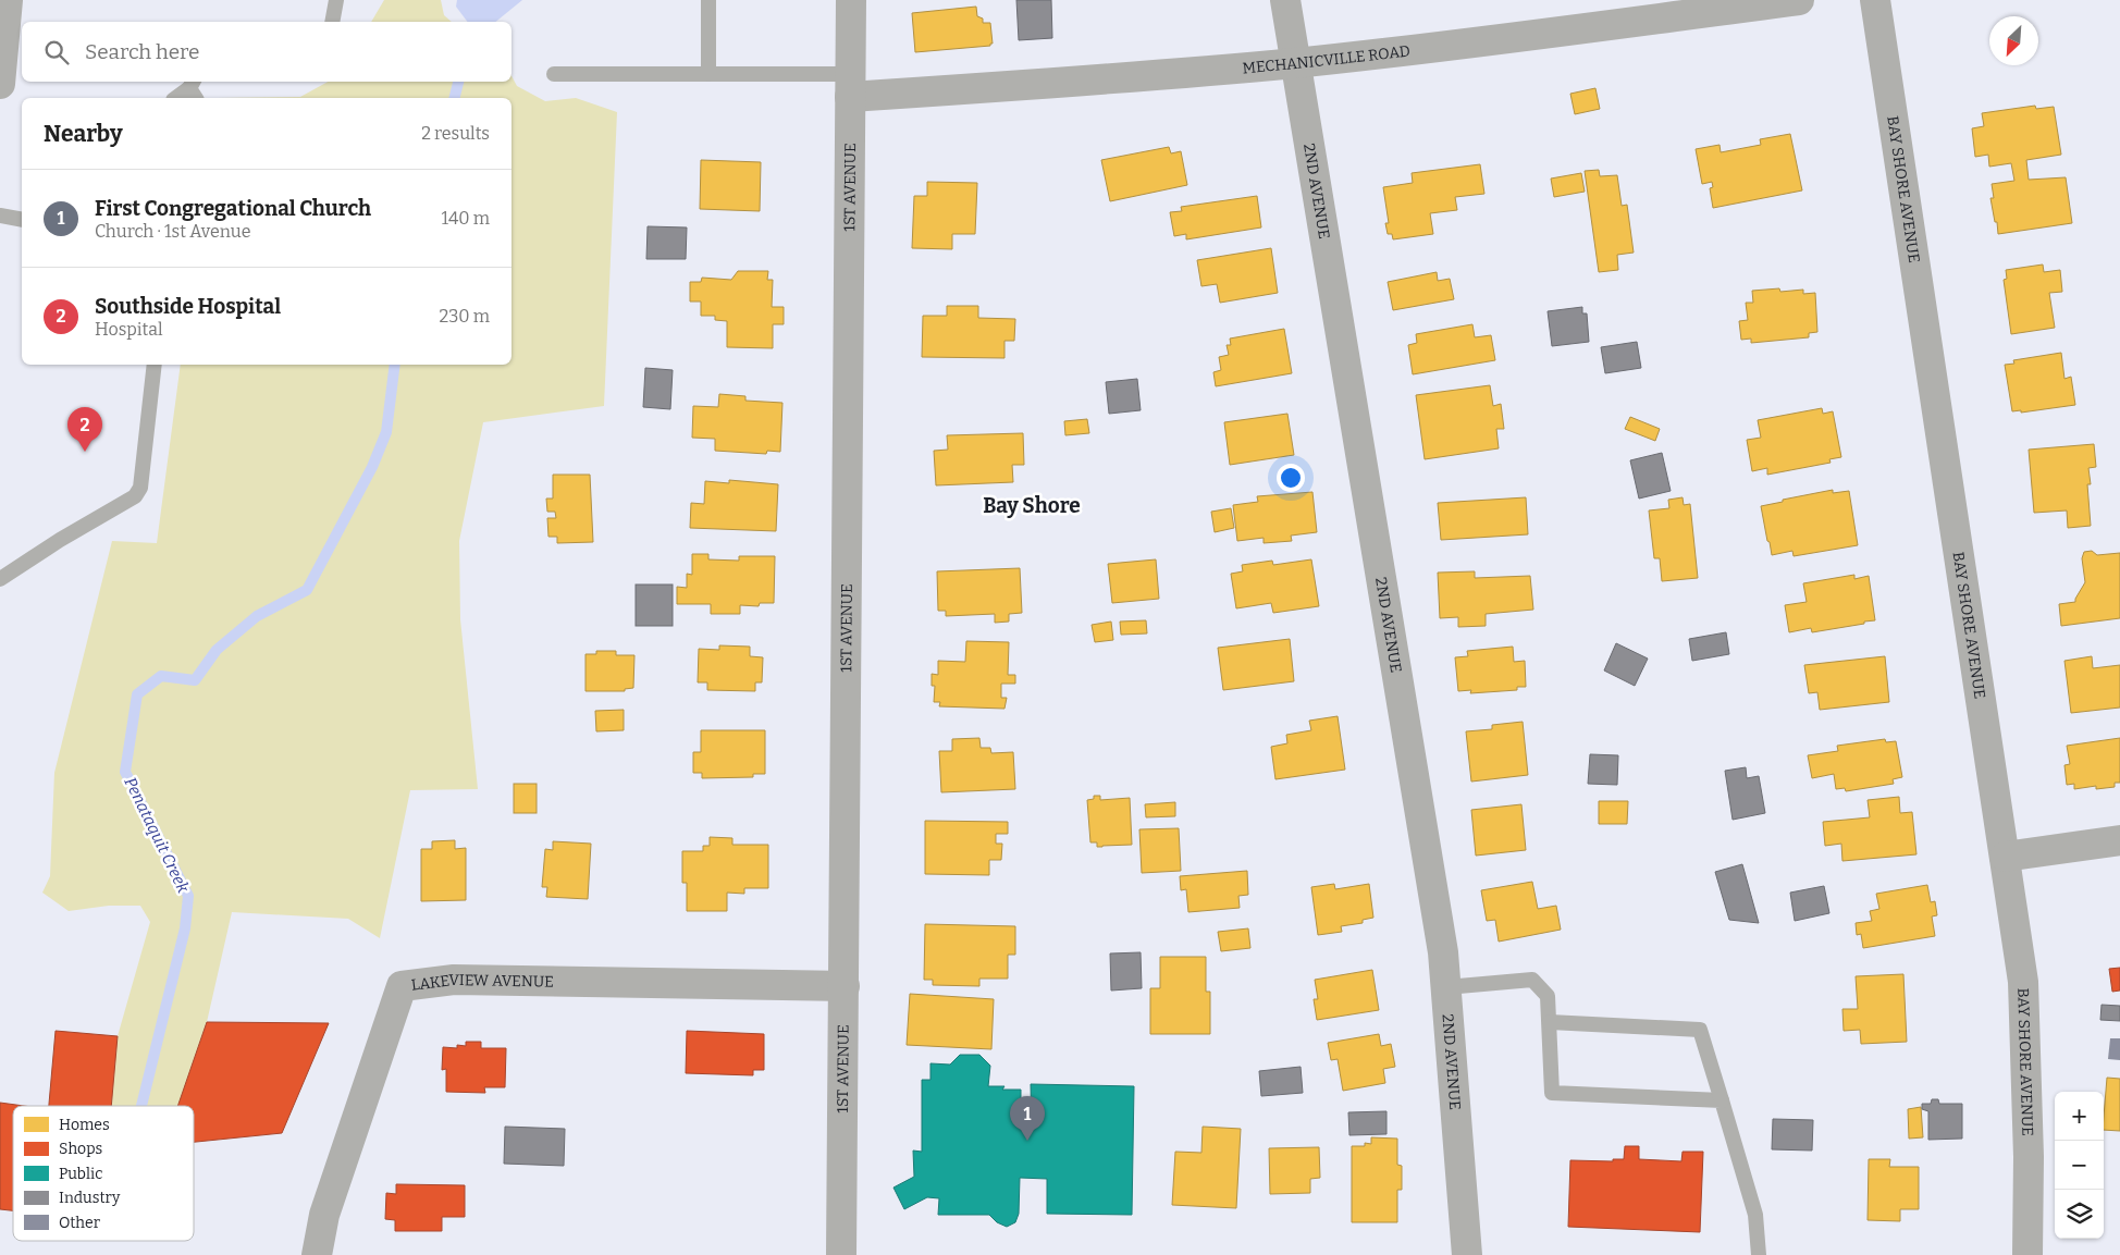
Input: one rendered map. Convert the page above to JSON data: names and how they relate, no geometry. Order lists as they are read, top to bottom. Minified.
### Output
{"streets":{"street":["MECHANICVILLE ROAD","1ST AVENUE","2ND AVENUE","BAY SHORE AVENUE","LAKEVIEW AVENUE"]},"crossings":[["MECHANICVILLE ROAD","1ST AVENUE"],["MECHANICVILLE ROAD","2ND AVENUE"],["1ST AVENUE","LAKEVIEW AVENUE"]],"districts":["Bay Shore"],"water":["Penataquit Creek"],"legend":["Homes","Shops","Public","Industry","Other"],"north":"bottom left","page":{"search":"Search here","heading":["Nearby","2 results"],"list":[{"mark":"1","name":"First Congregational Church","note":"Church · 1st Avenue","value":"140 m"},{"mark":"2","name":"Southside Hospital","note":"Hospital","value":"230 m"}],"pins":["2","1"],"map_buttons":["+","−"]}}
